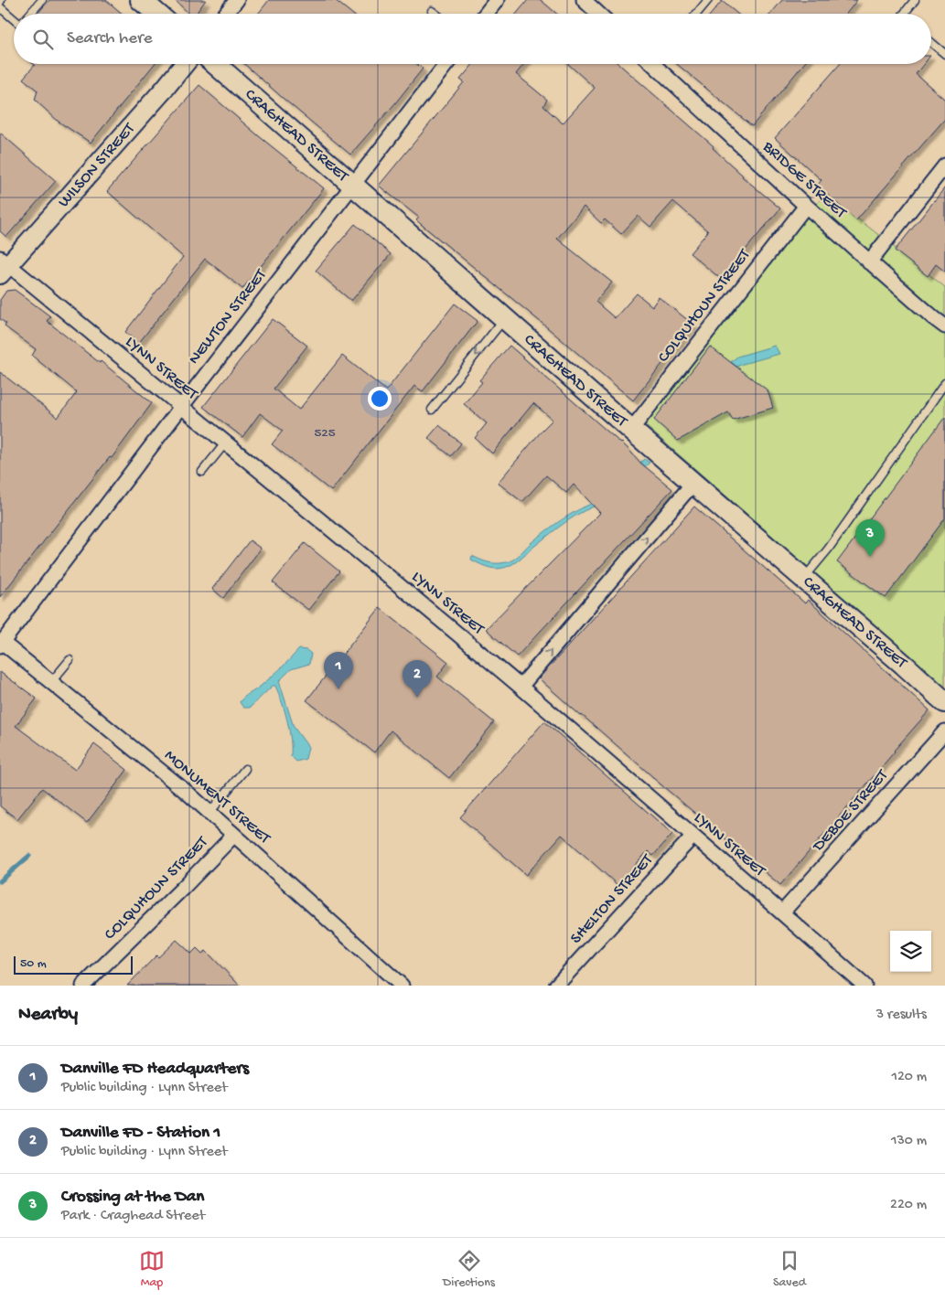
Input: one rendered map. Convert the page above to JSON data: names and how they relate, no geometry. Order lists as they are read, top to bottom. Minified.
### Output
{"streets":{"main road":["CRAGHEAD STREET"],"street":["WILSON STREET","BRIDGE STREET","COLQUHOUN STREET","NEWTON STREET","LYNN STREET","MONUMENT STREET","DEBOE STREET","SHELTON STREET"]},"crossings":[["CRAGHEAD STREET","COLQUHOUN STREET"],["CRAGHEAD STREET","NEWTON STREET"],["WILSON STREET","LYNN STREET"],["BRIDGE STREET","COLQUHOUN STREET"],["COLQUHOUN STREET","MONUMENT STREET"],["NEWTON STREET","LYNN STREET"],["NEWTON STREET","MONUMENT STREET"],["LYNN STREET","DEBOE STREET"],["LYNN STREET","SHELTON STREET"]],"house_numbers":["525"],"scale_bar":"50 m","page":{"search":"Search here","pins":["3","1","2"],"scale":"50 m","heading":["Nearby","3 results"],"list":[{"mark":"1","name":"Danville FD Headquarters","note":"Public building · Lynn Street","value":"120 m"},{"mark":"2","name":"Danville FD - Station 1","note":"Public building · Lynn Street","value":"130 m"},{"mark":"3","name":"Crossing at the Dan","note":"Park · Craghead Street","value":"220 m"}],"nav":["Map","Directions","Saved"]}}
